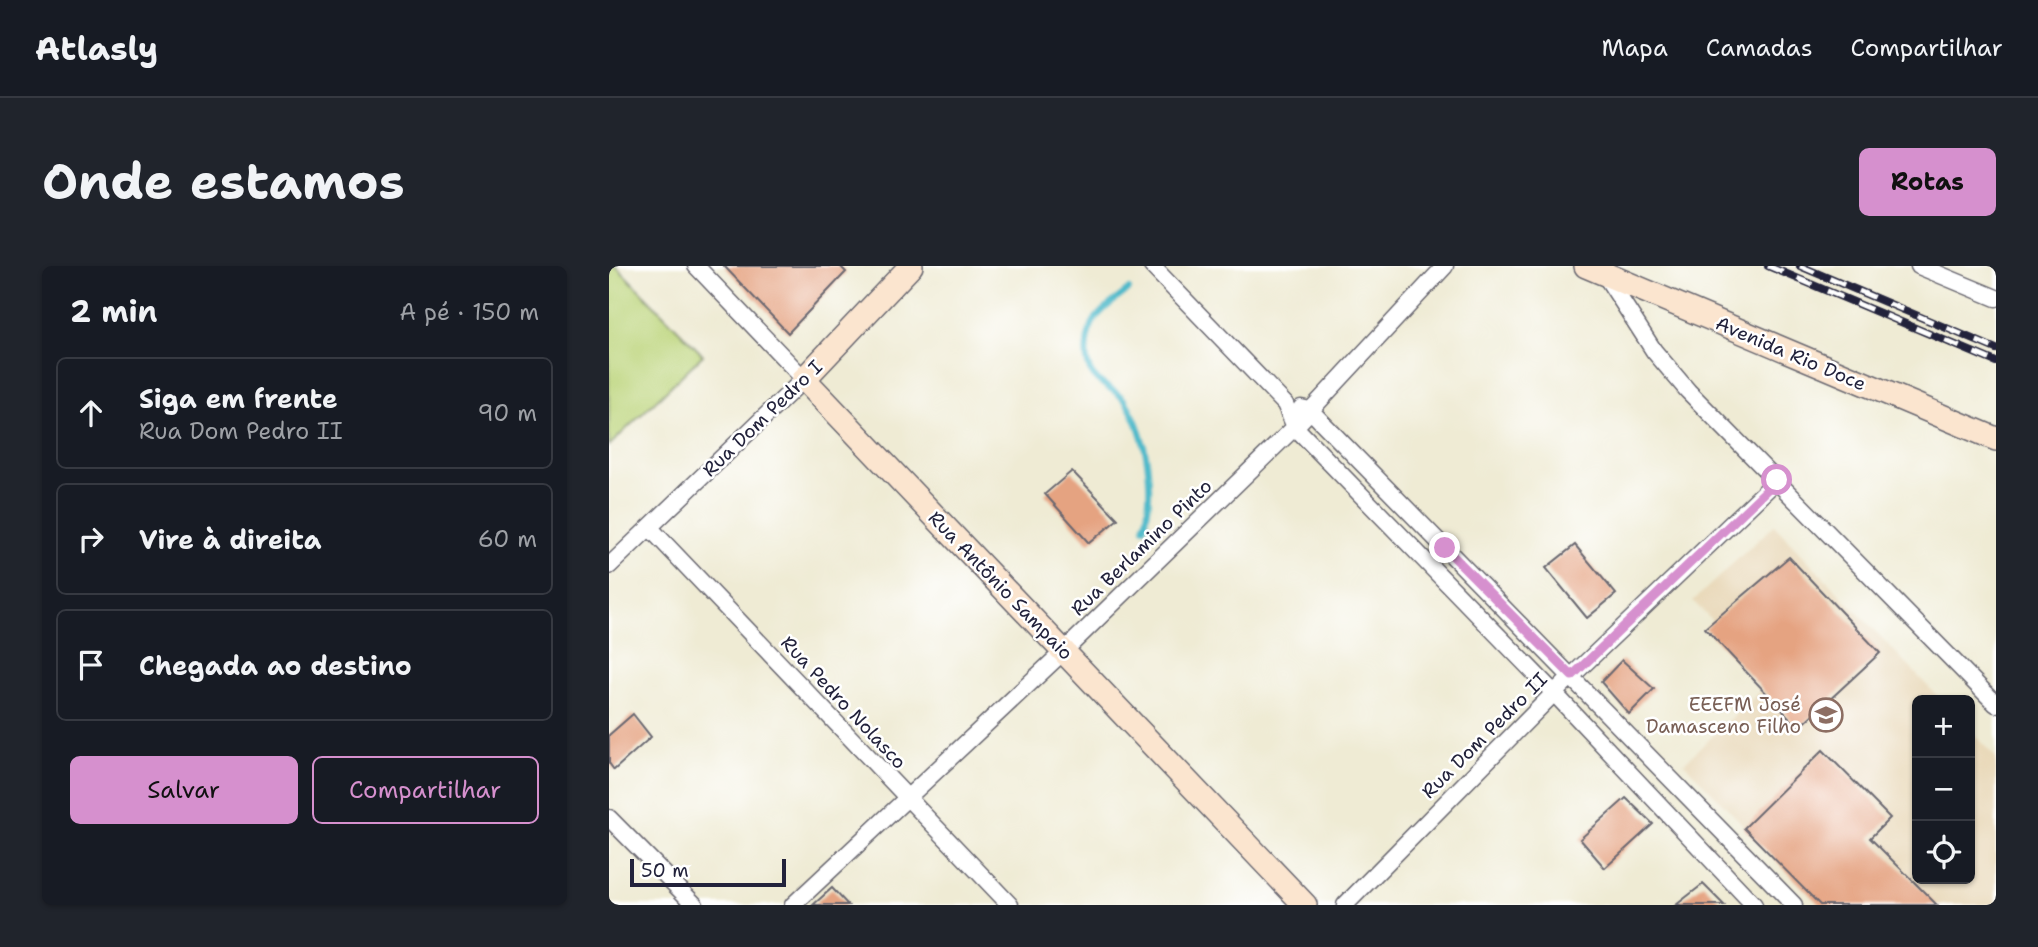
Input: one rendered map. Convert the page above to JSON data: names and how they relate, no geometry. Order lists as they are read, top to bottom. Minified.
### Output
{"streets":{"street":["Avenida Rio Doce","Rua Dom Pedro I","Rua Berlamino Pinto","Rua Antônio Sampaio","Rua Pedro Nolasco","Rua Dom Pedro II"]},"crossings":[["Rua Dom Pedro I","Rua Antônio Sampaio"],["Rua Dom Pedro I","Rua Pedro Nolasco"],["Rua Berlamino Pinto","Rua Antônio Sampaio"],["Rua Berlamino Pinto","Rua Pedro Nolasco"]],"places":{"school or university":["EEEFM José Damasceno Filho"]},"scale_bar":"50 m","page":{"header":"Atlasly","nav":["Mapa","Camadas","Compartilhar"],"buttons":["Rotas",["Salvar","Compartilhar"]],"title":"Onde estamos","heading":["2 min","A pé · 150 m"],"list":[["Siga em frente","Rua Dom Pedro II","90 m"],["Vire à direita","60 m"],"Chegada ao destino"],"map_buttons":["+","−"],"scale":"50 m"}}
